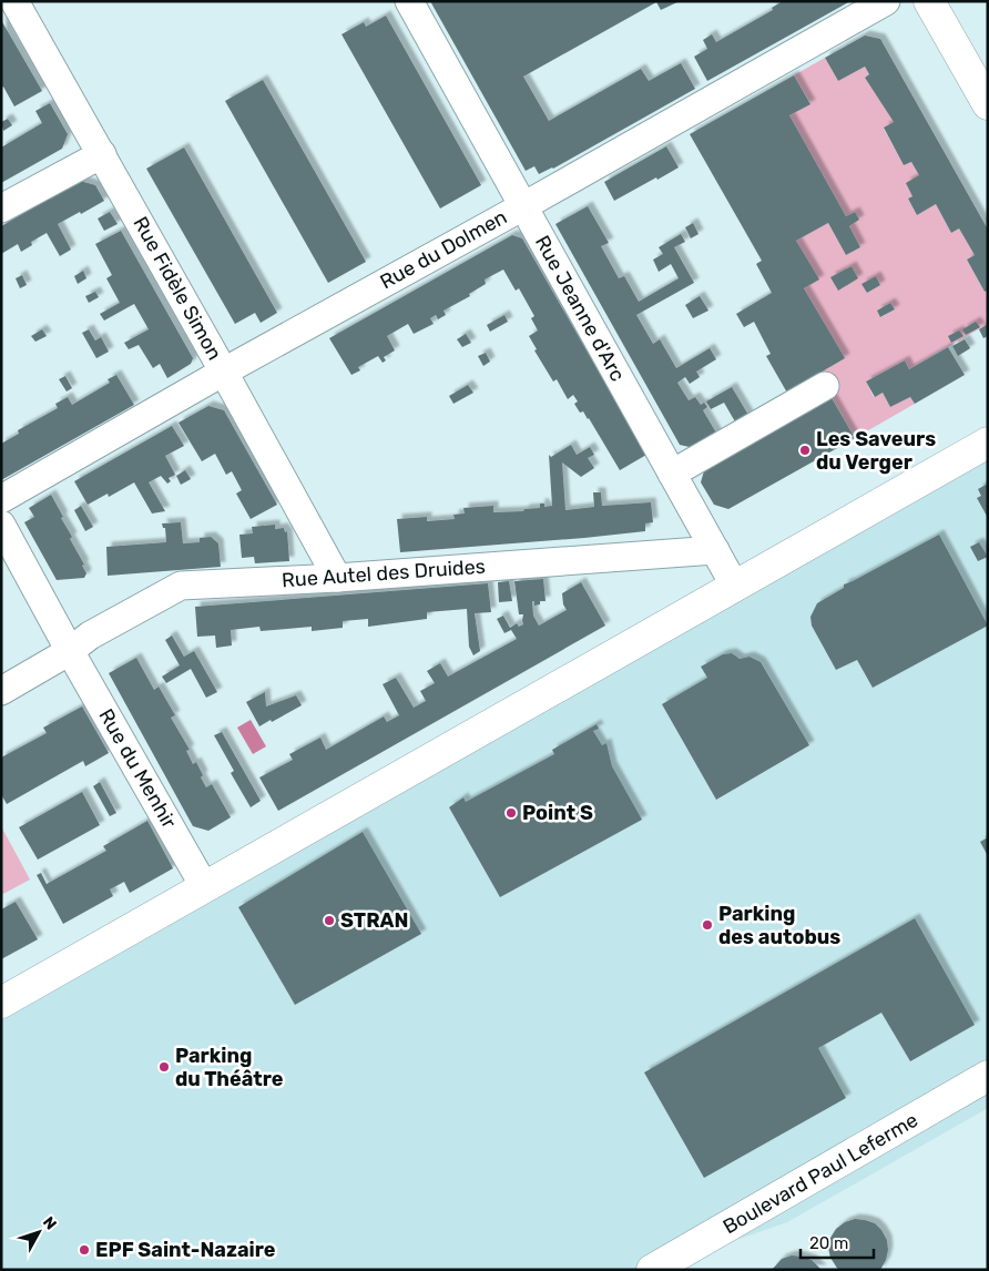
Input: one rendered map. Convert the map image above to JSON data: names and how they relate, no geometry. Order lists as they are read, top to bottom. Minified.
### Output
{"streets":{"street":["Rue du Dolmen","Rue Fidèle Simon","Rue Jeanne d'Arc","Rue Autel des Druides","Rue du Menhir","Boulevard Paul Leferme"]},"crossings":[["Rue du Dolmen","Rue Fidèle Simon"],["Rue du Dolmen","Rue Jeanne d'Arc"],["Rue Fidèle Simon","Rue Autel des Druides"],["Rue Jeanne d'Arc","Rue Autel des Druides"],["Rue Autel des Druides","Rue du Menhir"]],"places":["Les Saveurs du Verger","Point S","STRAN","Parking des autobus","Parking du Théâtre","EPF Saint-Nazaire"],"scale_bar":"20 m","north":"top right"}
